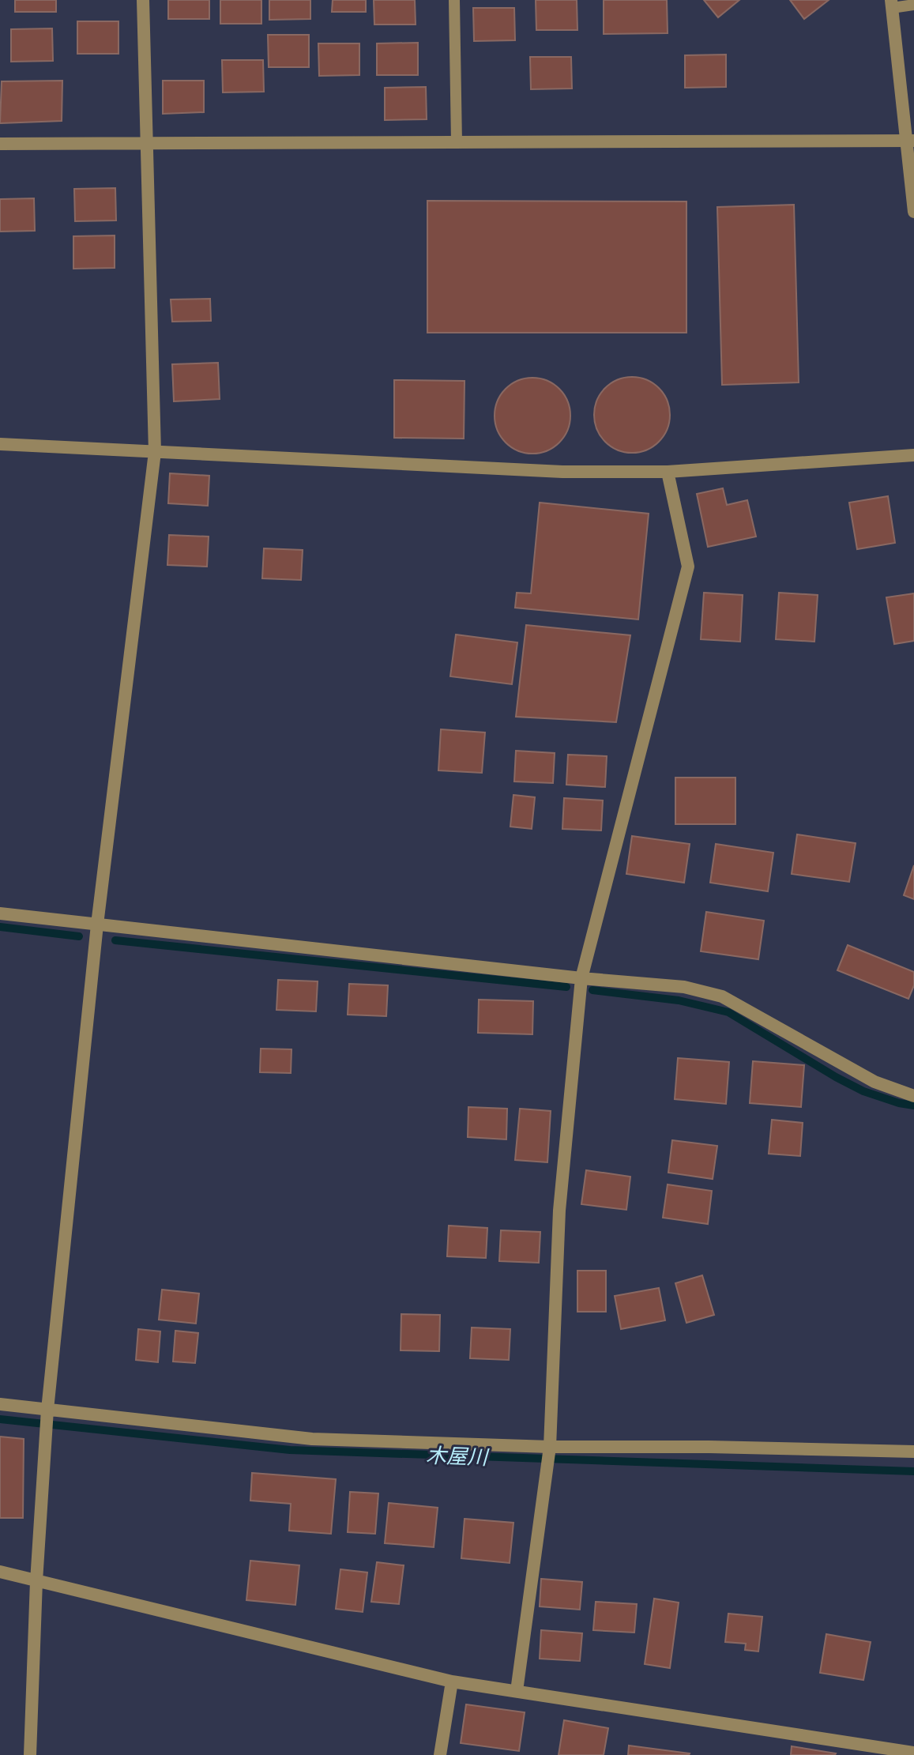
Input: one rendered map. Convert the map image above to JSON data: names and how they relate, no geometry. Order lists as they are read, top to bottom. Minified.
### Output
{"water":["木屋川"]}
